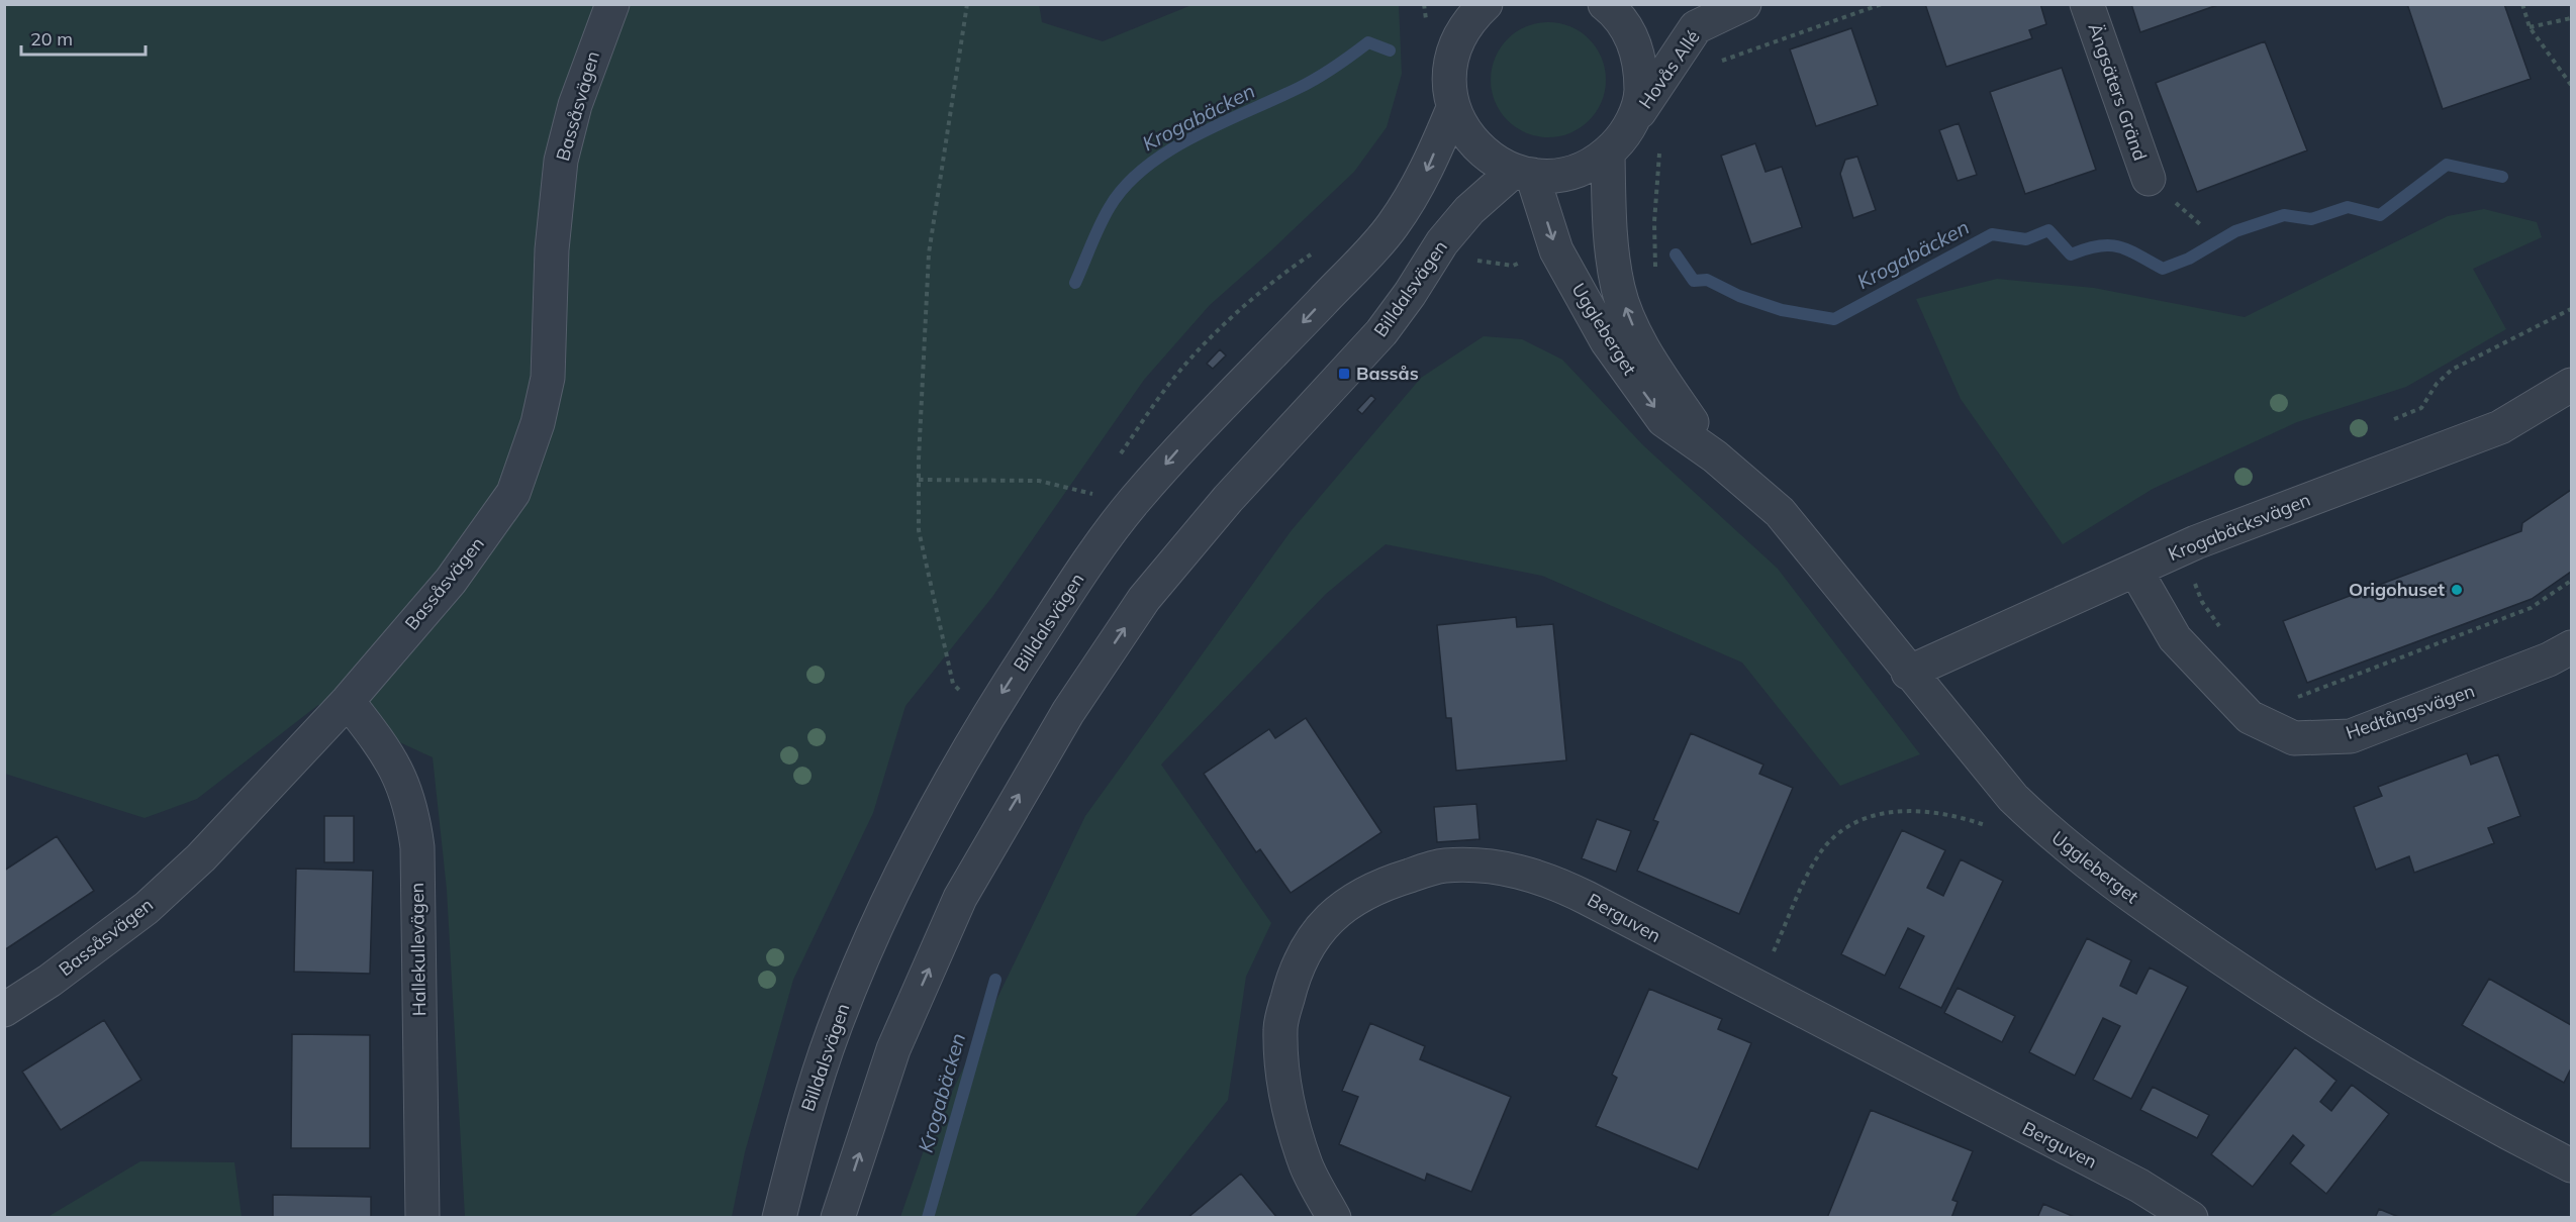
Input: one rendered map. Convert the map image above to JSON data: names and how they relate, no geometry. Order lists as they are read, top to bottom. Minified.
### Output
{"streets":{"street":["Hovås Allé","Ängsäters Gränd","Bassåsvägen","Billdalsvägen","Uggleberget","Krogabäcksvägen","Hedtångsvägen","Berguven","Hallekullevägen"]},"crossings":[["Bassåsvägen","Hallekullevägen"],["Billdalsvägen","Uggleberget"],["Uggleberget","Krogabäcksvägen"],["Krogabäcksvägen","Hedtångsvägen"]],"water":["Krogabäcken"],"places":{"transit":["Bassås"],"other":["Origohuset"]},"scale_bar":"20 m"}
